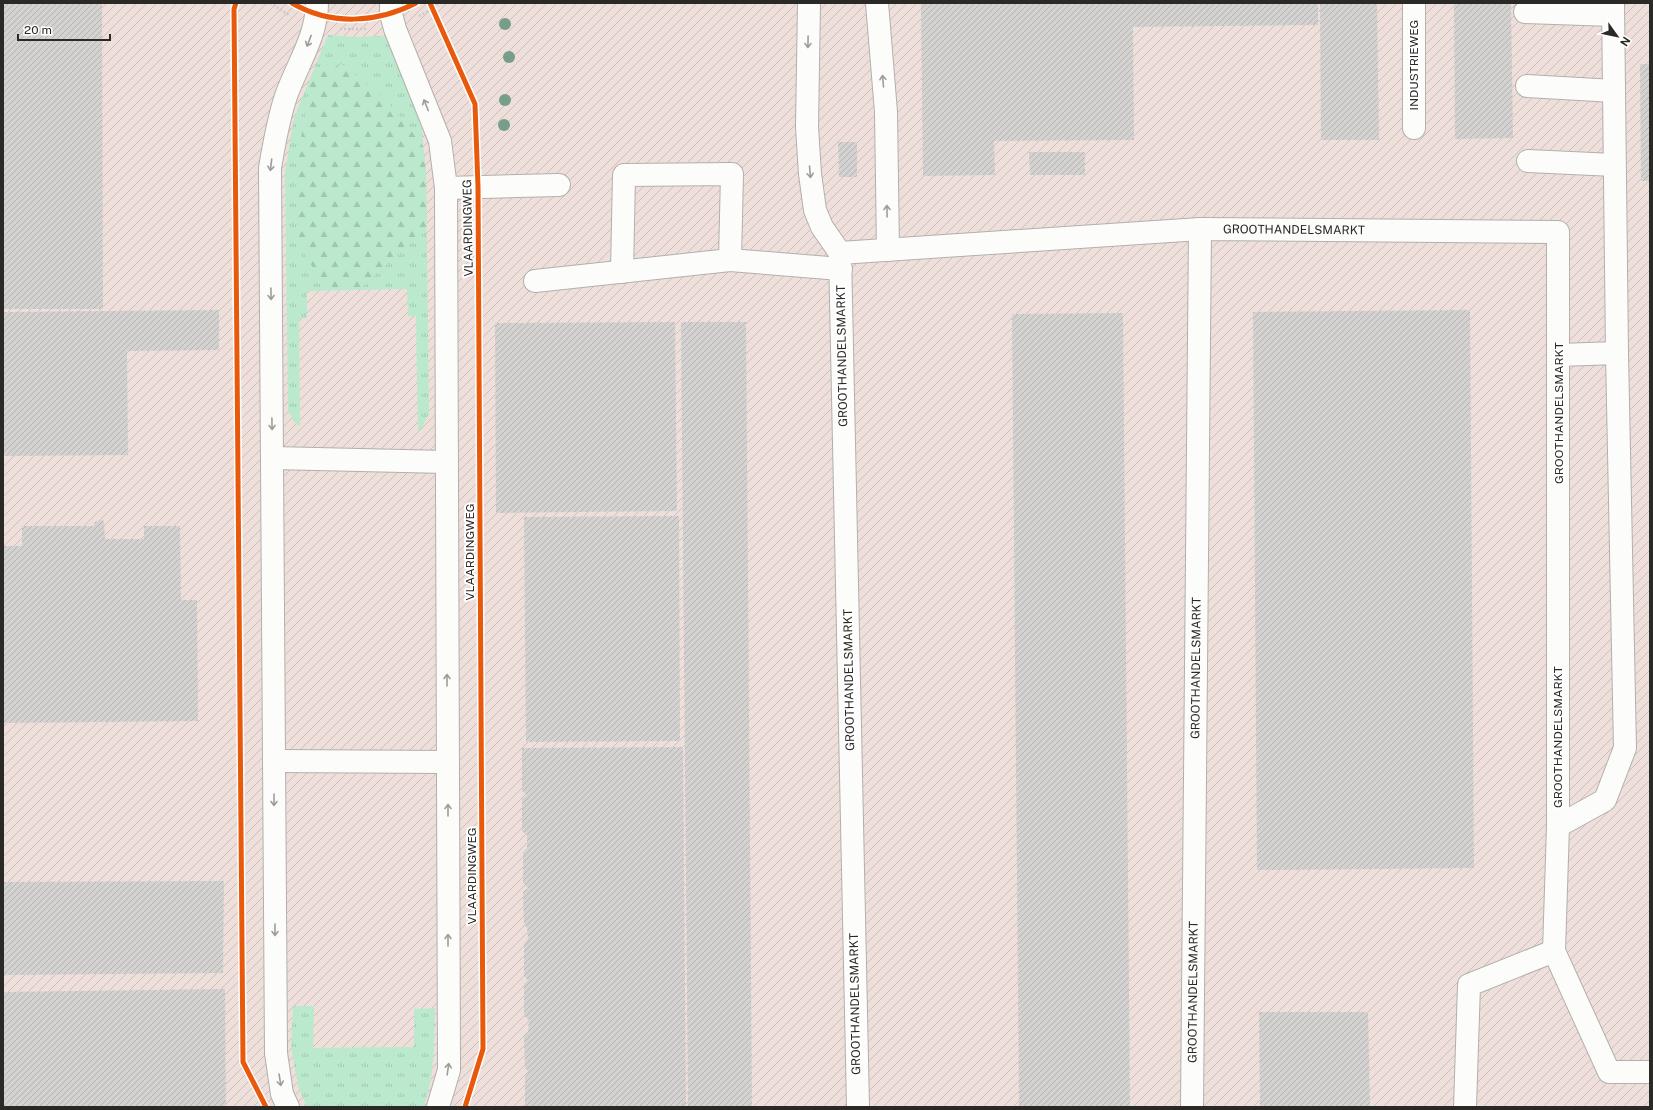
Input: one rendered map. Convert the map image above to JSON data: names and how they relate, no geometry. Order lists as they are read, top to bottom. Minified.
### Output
{"streets":{"street":["INDUSTRIEWEG","VLAARDINGWEG","GROOTHANDELSMARKT"]},"scale_bar":"20 m","north":"bottom right"}
